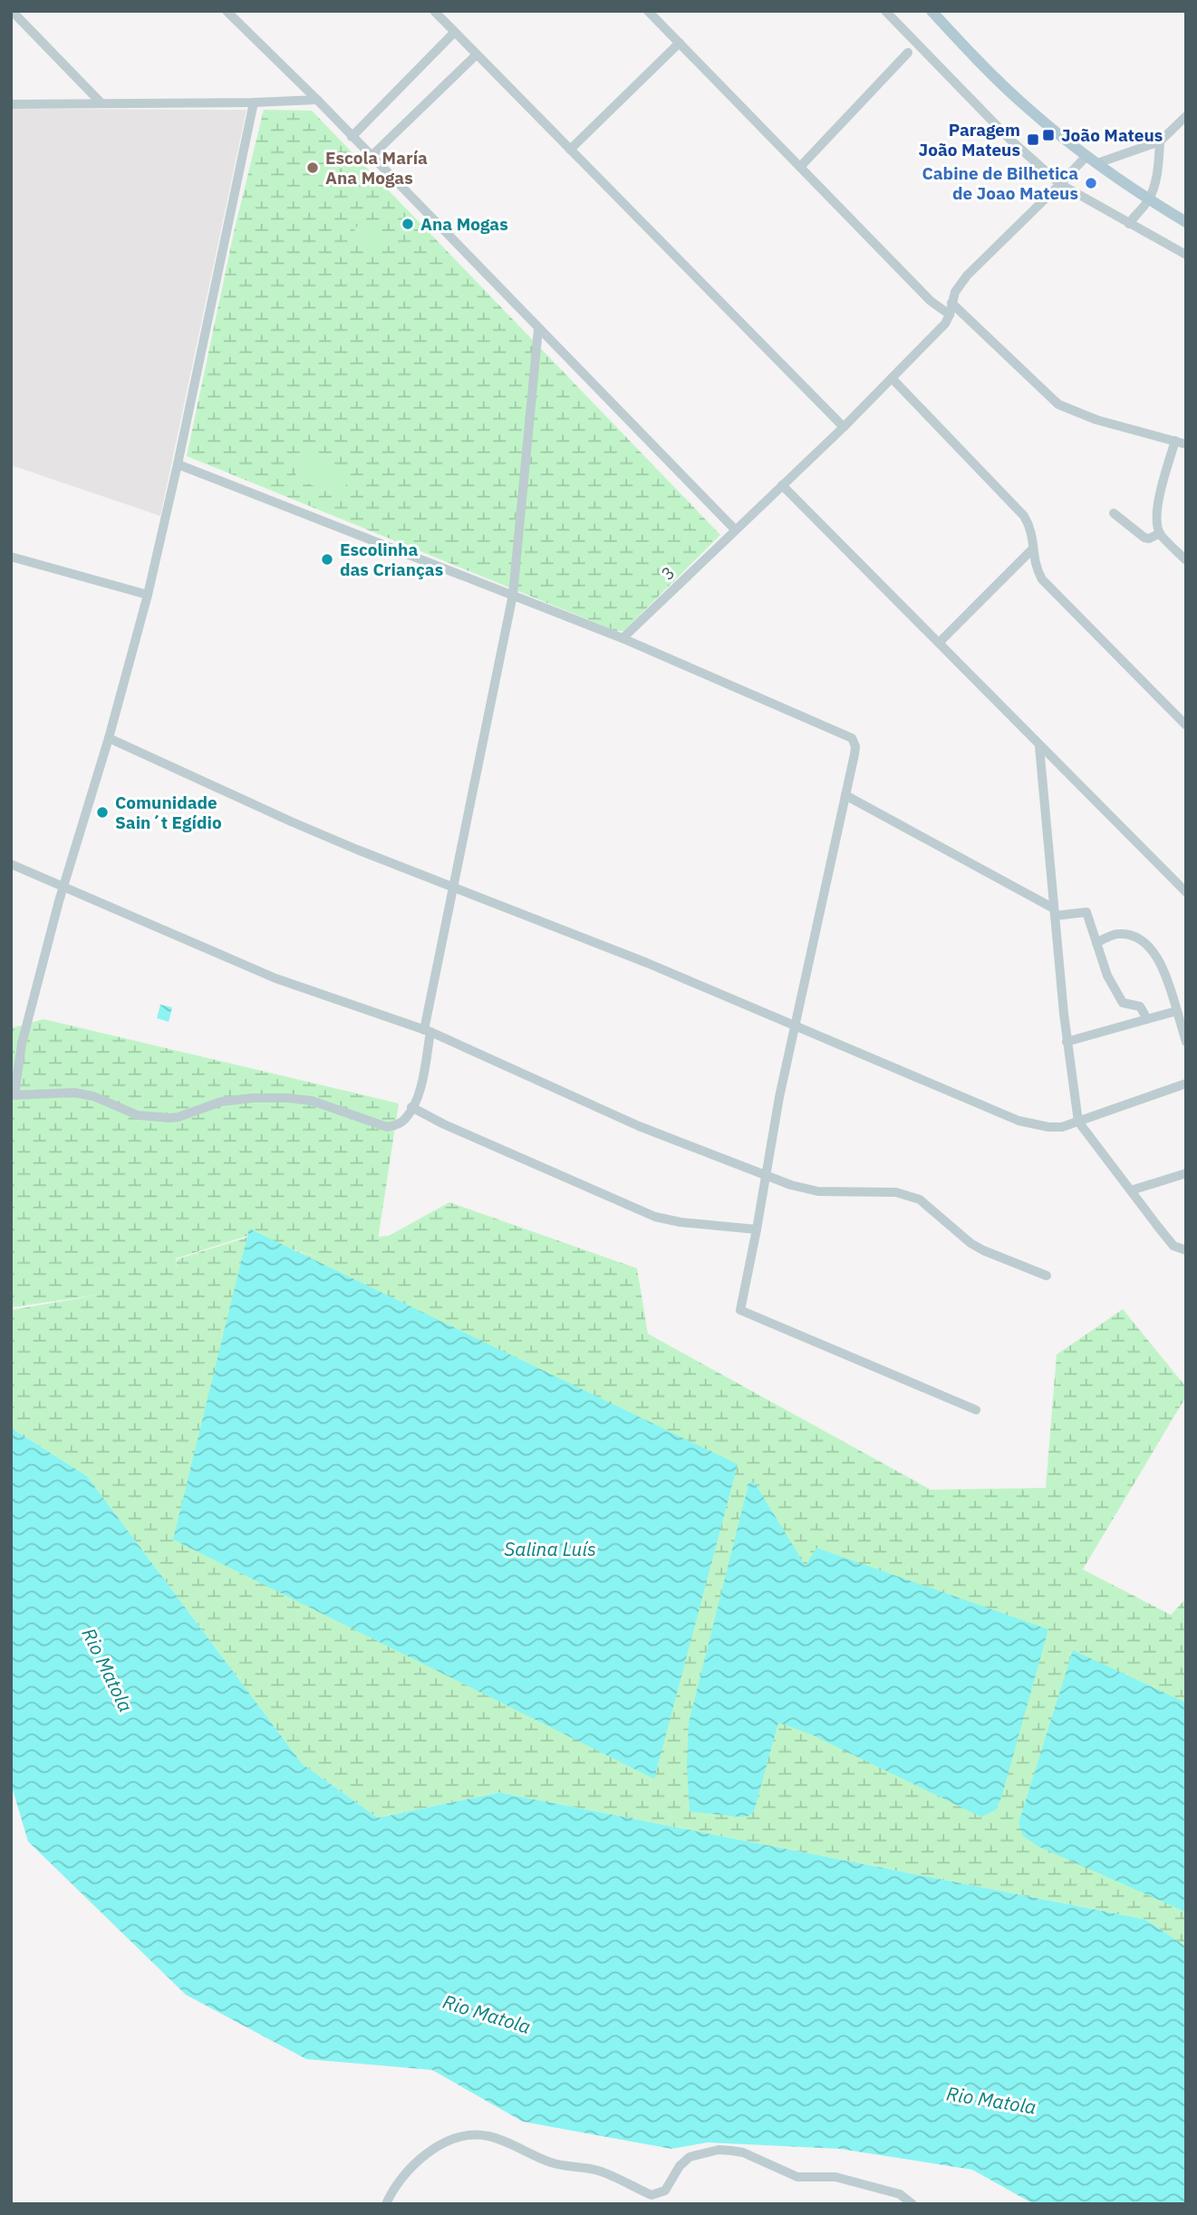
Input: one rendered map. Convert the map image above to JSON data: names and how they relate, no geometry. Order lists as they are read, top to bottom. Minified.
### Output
{"streets":{"street":["3"]},"water":["Salina Luís","Rio Matola"],"places":{"transit":["João Mateus","Paragem João Mateus"],"other":["Escola María Ana Mogas","Cabine de Bilhetica de Joao Mateus","Ana Mogas","Escolinha das Crianças","Comunidade Sain´t Egídio"]}}
